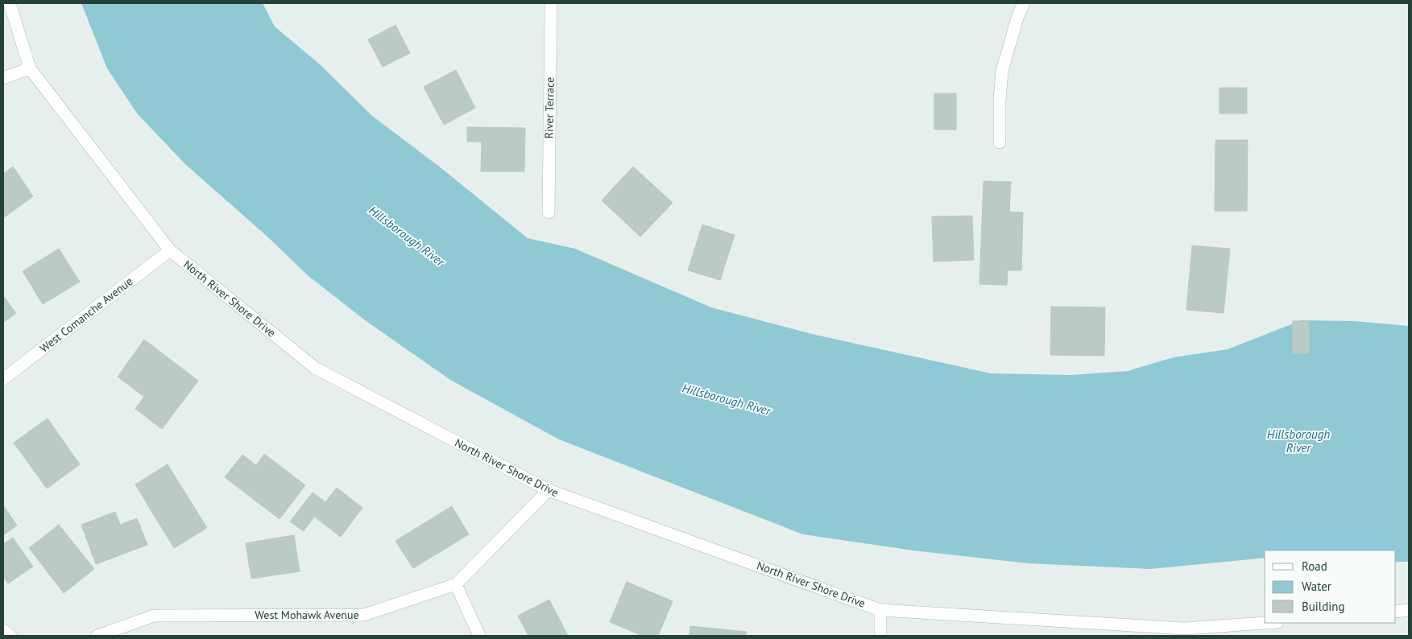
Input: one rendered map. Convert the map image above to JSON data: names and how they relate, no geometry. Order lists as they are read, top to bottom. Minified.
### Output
{"streets":{"street":["River Terrace","North River Shore Drive","West Comanche Avenue","West Mohawk Avenue"]},"crossings":[["North River Shore Drive","West Comanche Avenue"],["North River Shore Drive","West Mohawk Avenue"]],"water":["Hillsborough River"],"legend":["Road","Water","Building"]}
